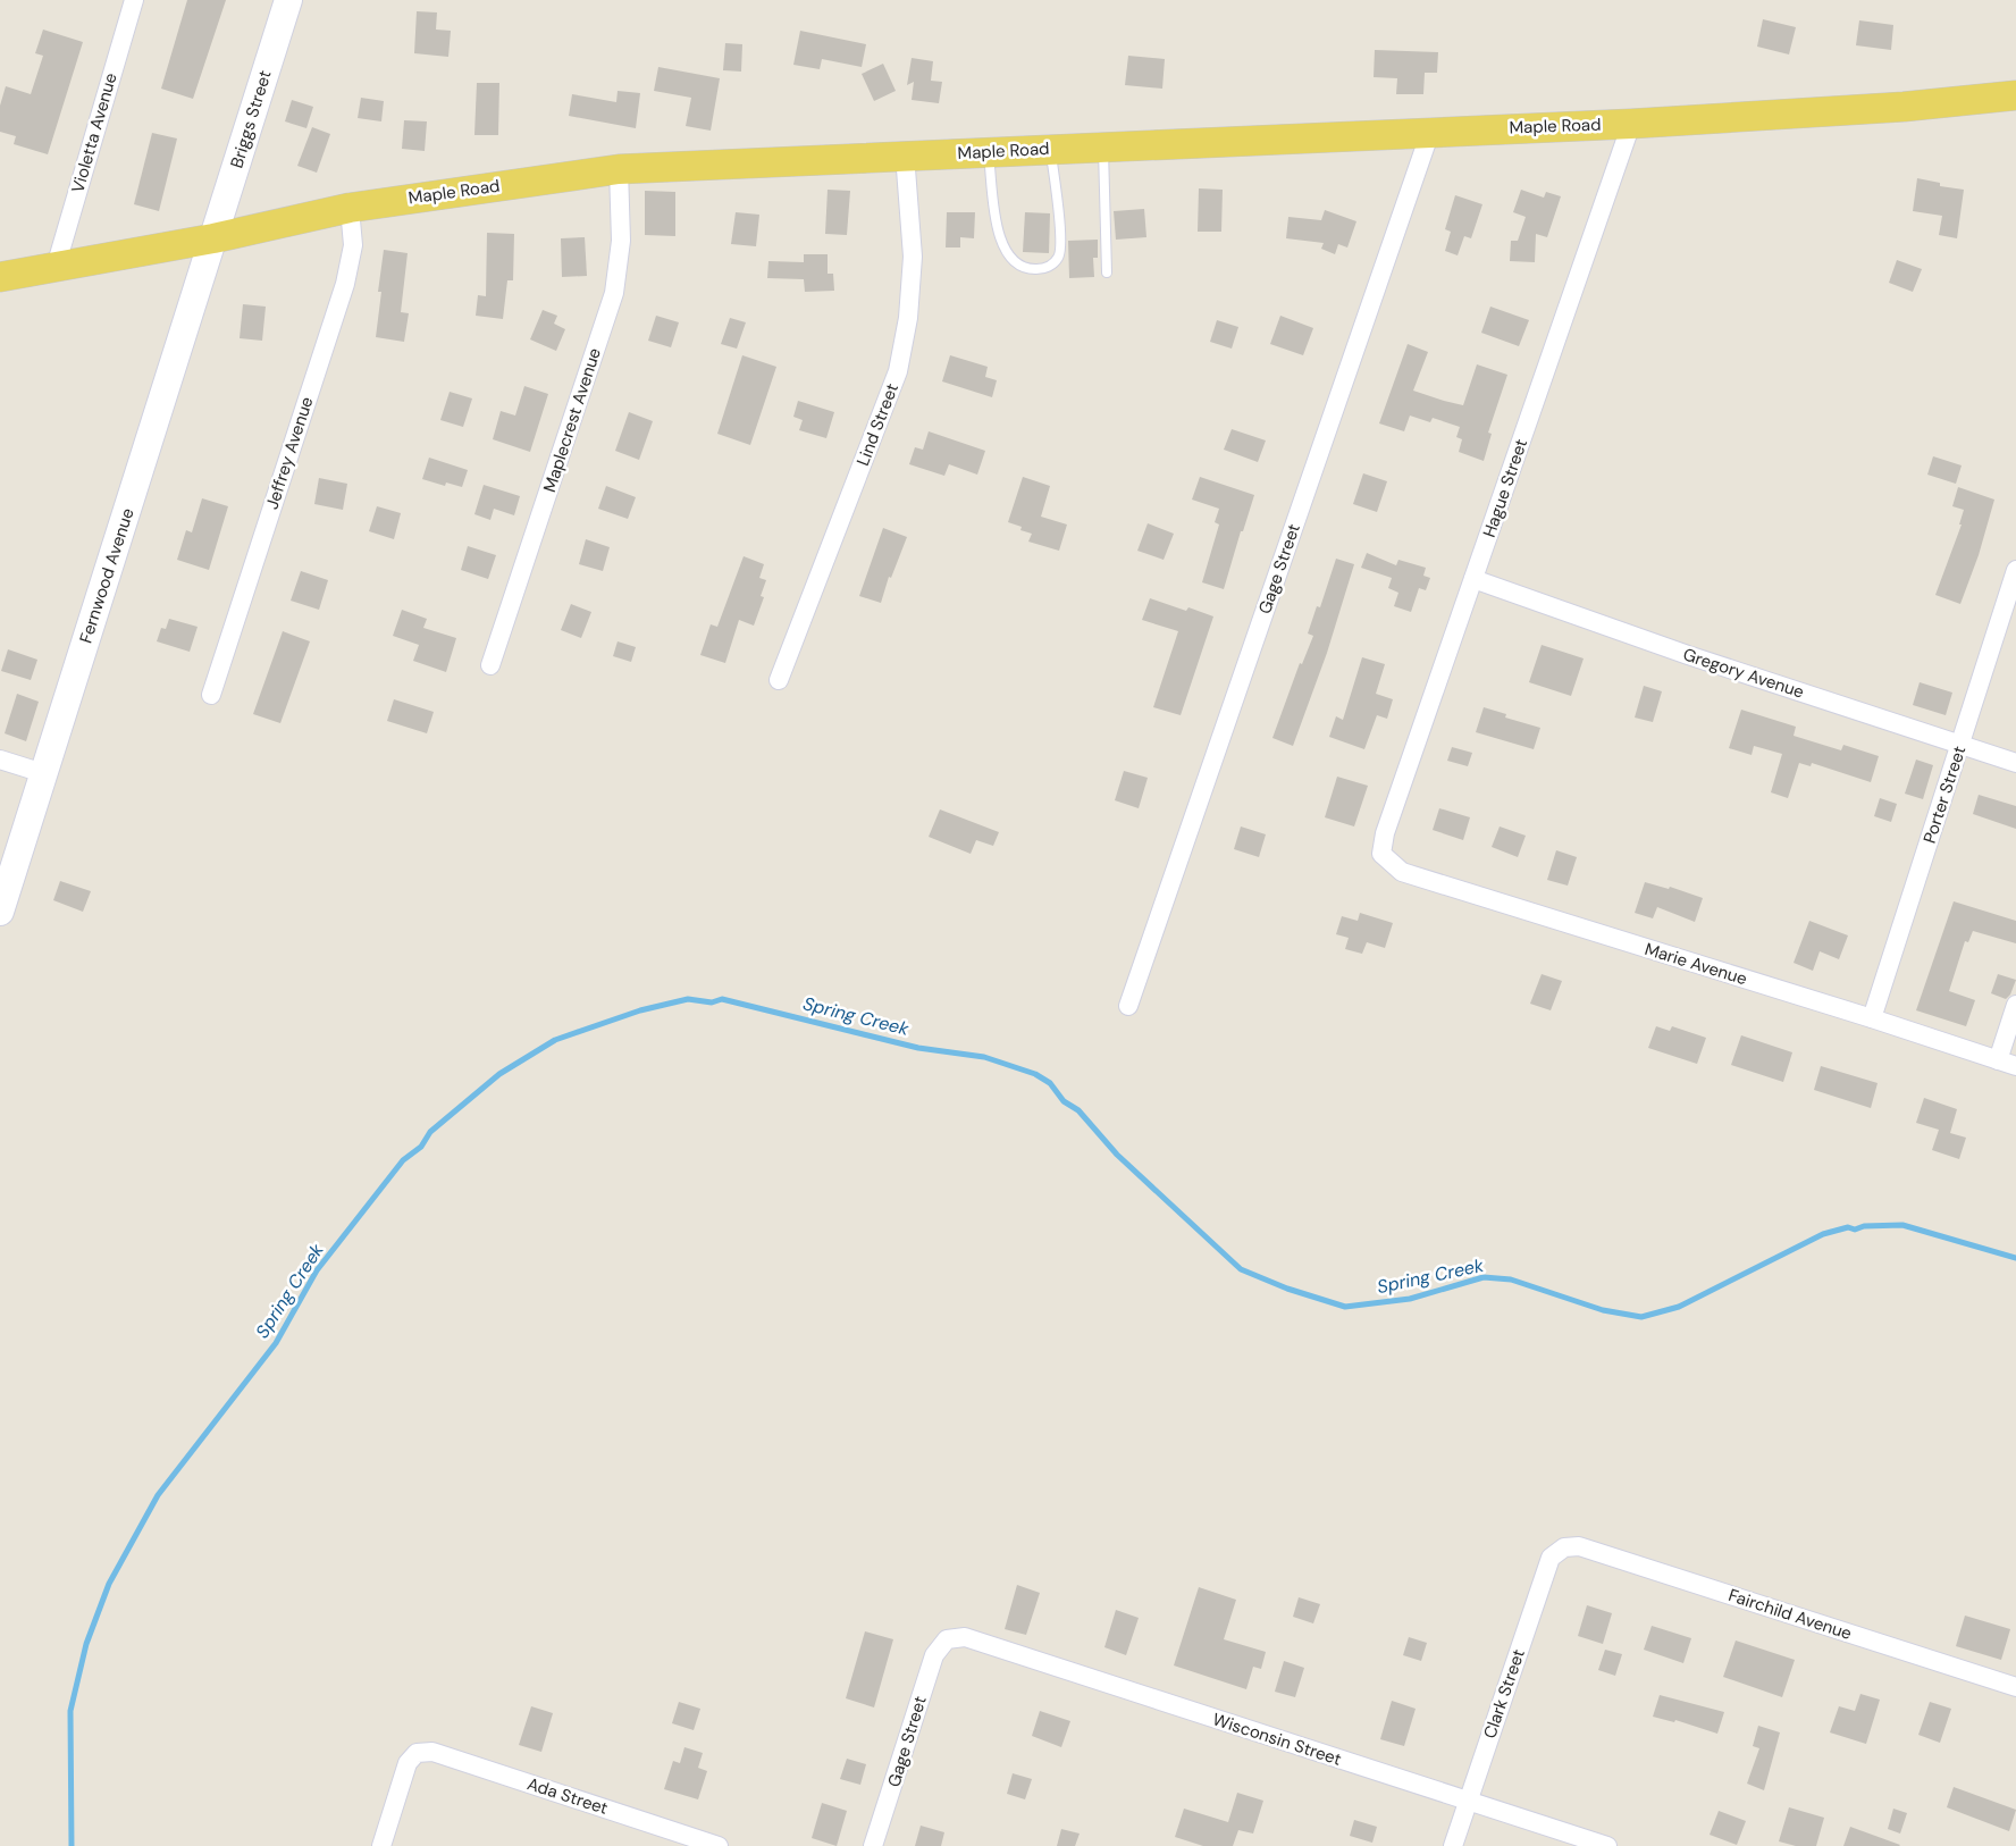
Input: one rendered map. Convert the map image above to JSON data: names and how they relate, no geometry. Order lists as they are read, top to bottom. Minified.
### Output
{"streets":{"main road":["Maple Road"],"street":["Briggs Street","Violetta Avenue","Maplecrest Avenue","Lind Street","Jeffrey Avenue","Hague Street","Gage Street","Fernwood Avenue","Gregory Avenue","Porter Street","Marie Avenue","Fairchild Avenue","Clark Street","Wisconsin Street","Ada Street"]},"crossings":[["Briggs Street","Maple Road"],["Briggs Street","Fernwood Avenue"],["Maple Road","Violetta Avenue"],["Maple Road","Maplecrest Avenue"],["Maple Road","Lind Street"],["Maple Road","Jeffrey Avenue"],["Maple Road","Hague Street"],["Maple Road","Gage Street"],["Maple Road","Fernwood Avenue"],["Hague Street","Gregory Avenue"],["Hague Street","Marie Avenue"],["Gage Street","Wisconsin Street"],["Gregory Avenue","Porter Street"],["Porter Street","Marie Avenue"],["Fairchild Avenue","Clark Street"],["Clark Street","Wisconsin Street"]],"water":["Spring Creek"]}
